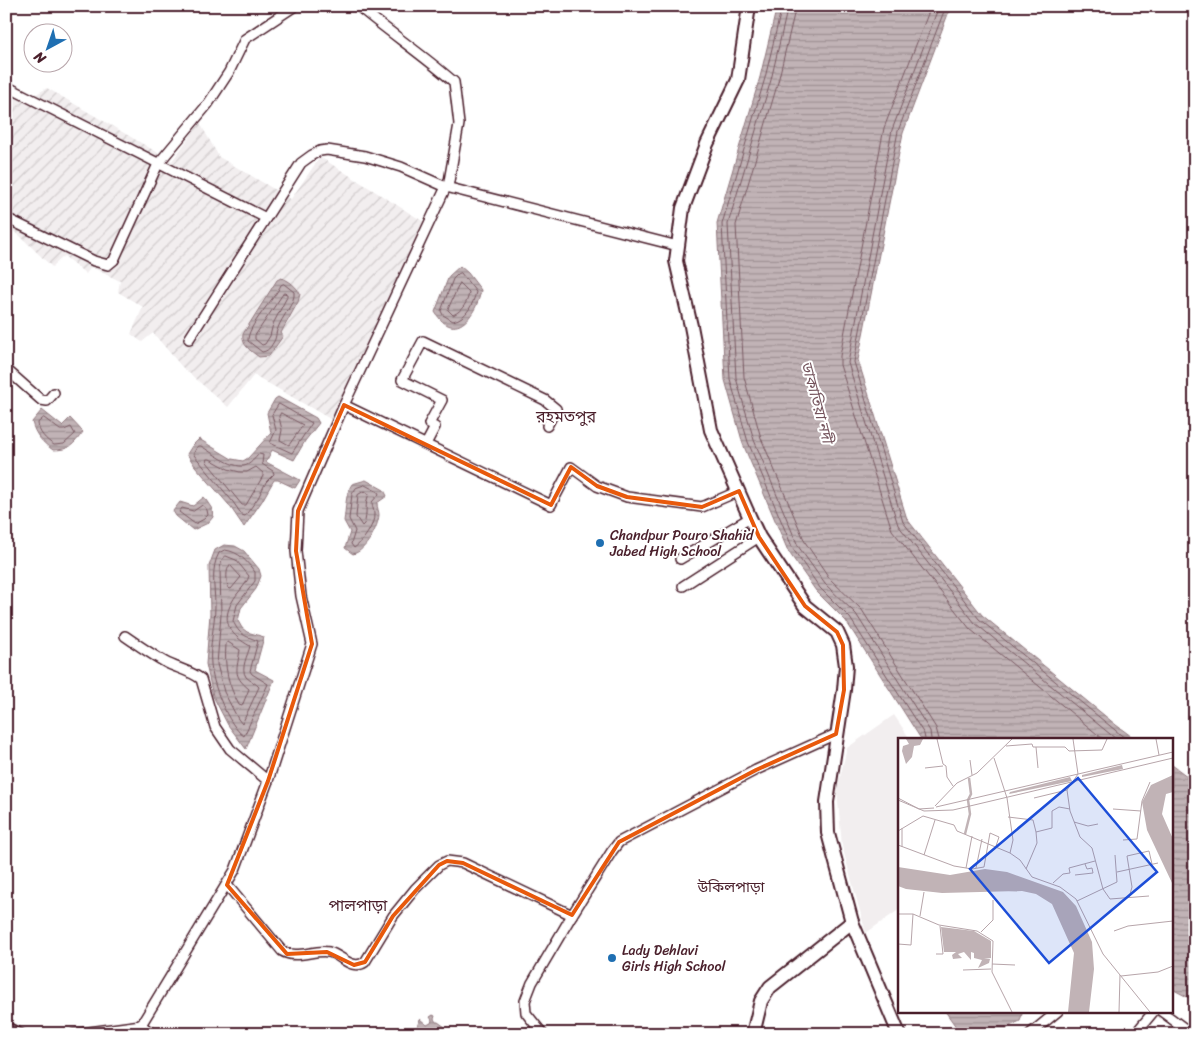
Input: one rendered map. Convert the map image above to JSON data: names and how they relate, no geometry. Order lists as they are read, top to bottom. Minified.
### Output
{"districts":["রহমতপুর","উকিলপাড়া","পালপাড়া"],"water":["ডাকাতিয়া নদী"],"places":["Chandpur Pouro Shahid Jabed High School","Lady Dehlavi Girls High School"],"north":"bottom left"}
